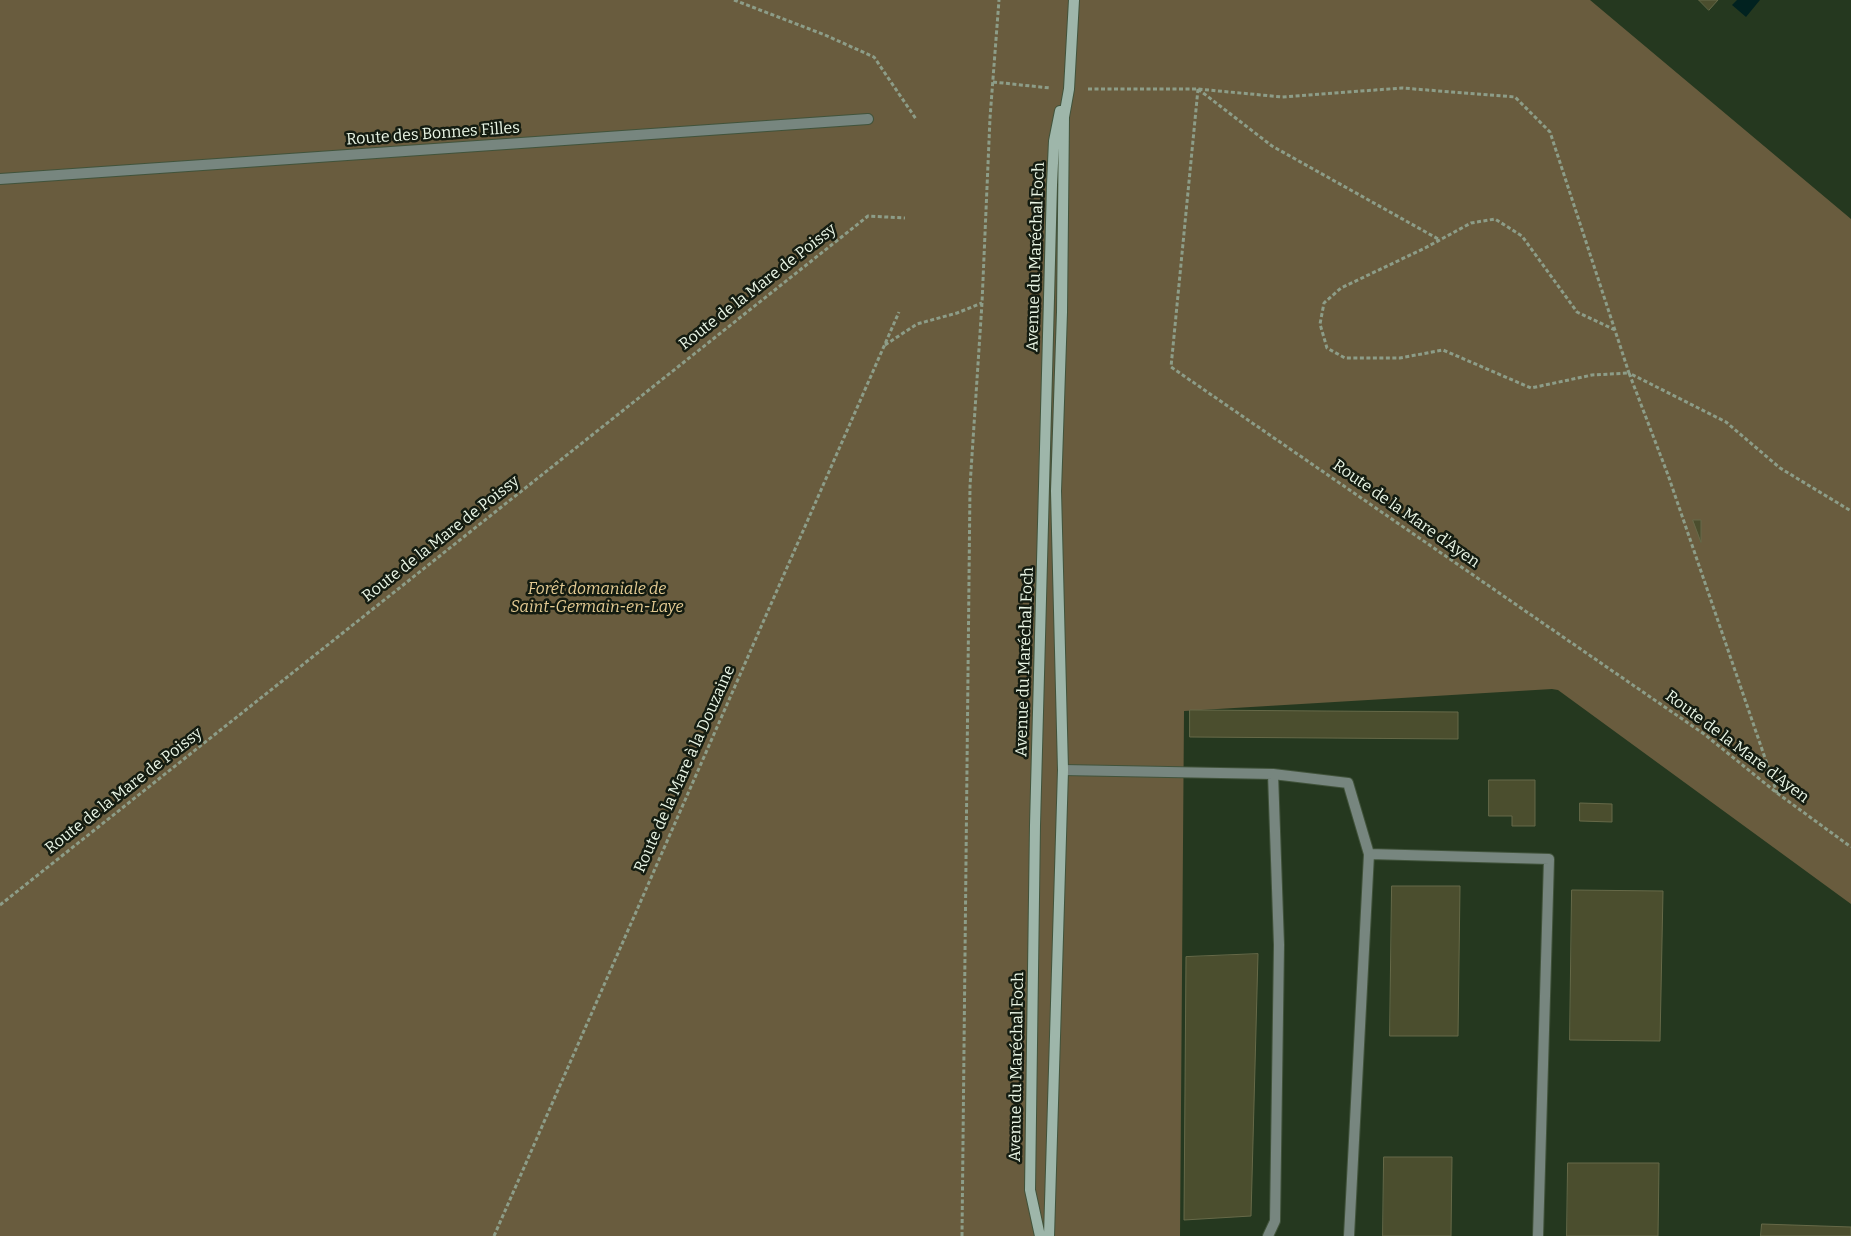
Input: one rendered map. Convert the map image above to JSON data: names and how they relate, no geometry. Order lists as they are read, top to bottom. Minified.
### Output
{"streets":{"main road":["Avenue du Maréchal Foch"],"lane":["Route des Bonnes Filles"],"path":["Route de la Mare de Poissy","Route de la Mare d'Ayen","Route de la Mare à la Douzaine"]},"parks":["Forêt domaniale de Saint-Germain-en-Laye"]}
